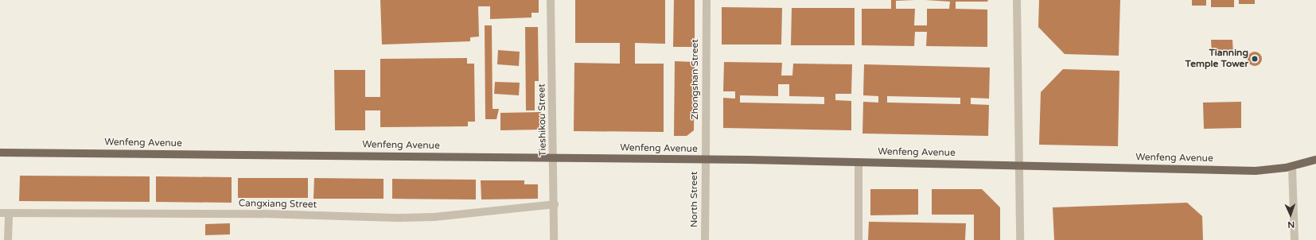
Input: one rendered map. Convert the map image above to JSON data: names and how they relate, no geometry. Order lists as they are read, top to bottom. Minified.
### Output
{"streets":{"main road":["Wenfeng Avenue"],"street":["Zhongshan Street","Tieshikou Street","North Street","Cangxiang Street"]},"crossings":[["Zhongshan Street","Wenfeng Avenue"],["Zhongshan Street","North Street"],["Tieshikou Street","Wenfeng Avenue"],["Tieshikou Street","Cangxiang Street"],["Wenfeng Avenue","North Street"]],"places":["Tianning Temple Tower"],"north":"bottom"}
